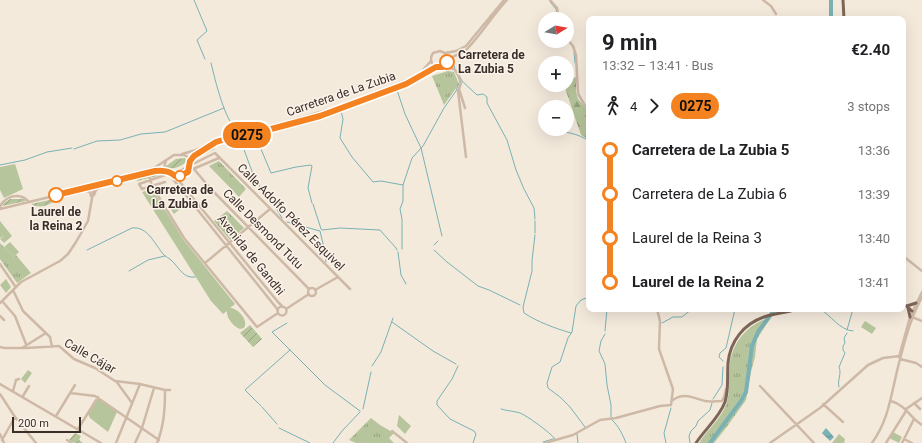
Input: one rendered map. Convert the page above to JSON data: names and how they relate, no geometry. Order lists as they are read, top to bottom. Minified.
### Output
{"streets":{"street":["Carretera de La Zubia","Calle Adolfo Pérez Esquivel","Calle Desmond Tutu","Avenida de Gandhi","Calle Cájar"]},"crossings":[["Carretera de La Zubia","Calle Desmond Tutu"],["Carretera de La Zubia","Avenida de Gandhi"],["Calle Desmond Tutu","Avenida de Gandhi"]],"places":["Carretera de La Zubia 5","Carretera de La Zubia 6","Laurel de la Reina 2"],"lines":["bus line 0275"],"scale_bar":"200 m","north":"right","page":{"on_map":"0275","map_buttons":["+","−"],"heading":["9 min","13:32 – 13:41 · Bus","€2.40"],"legs":["4","0275","3 stops"],"list":[{"name":"Carretera de La Zubia 5","value":"13:36"},{"name":"Carretera de La Zubia 6","value":"13:39"},{"name":"Laurel de la Reina 3","value":"13:40"},{"name":"Laurel de la Reina 2","value":"13:41"}],"scale":"200 m"}}
